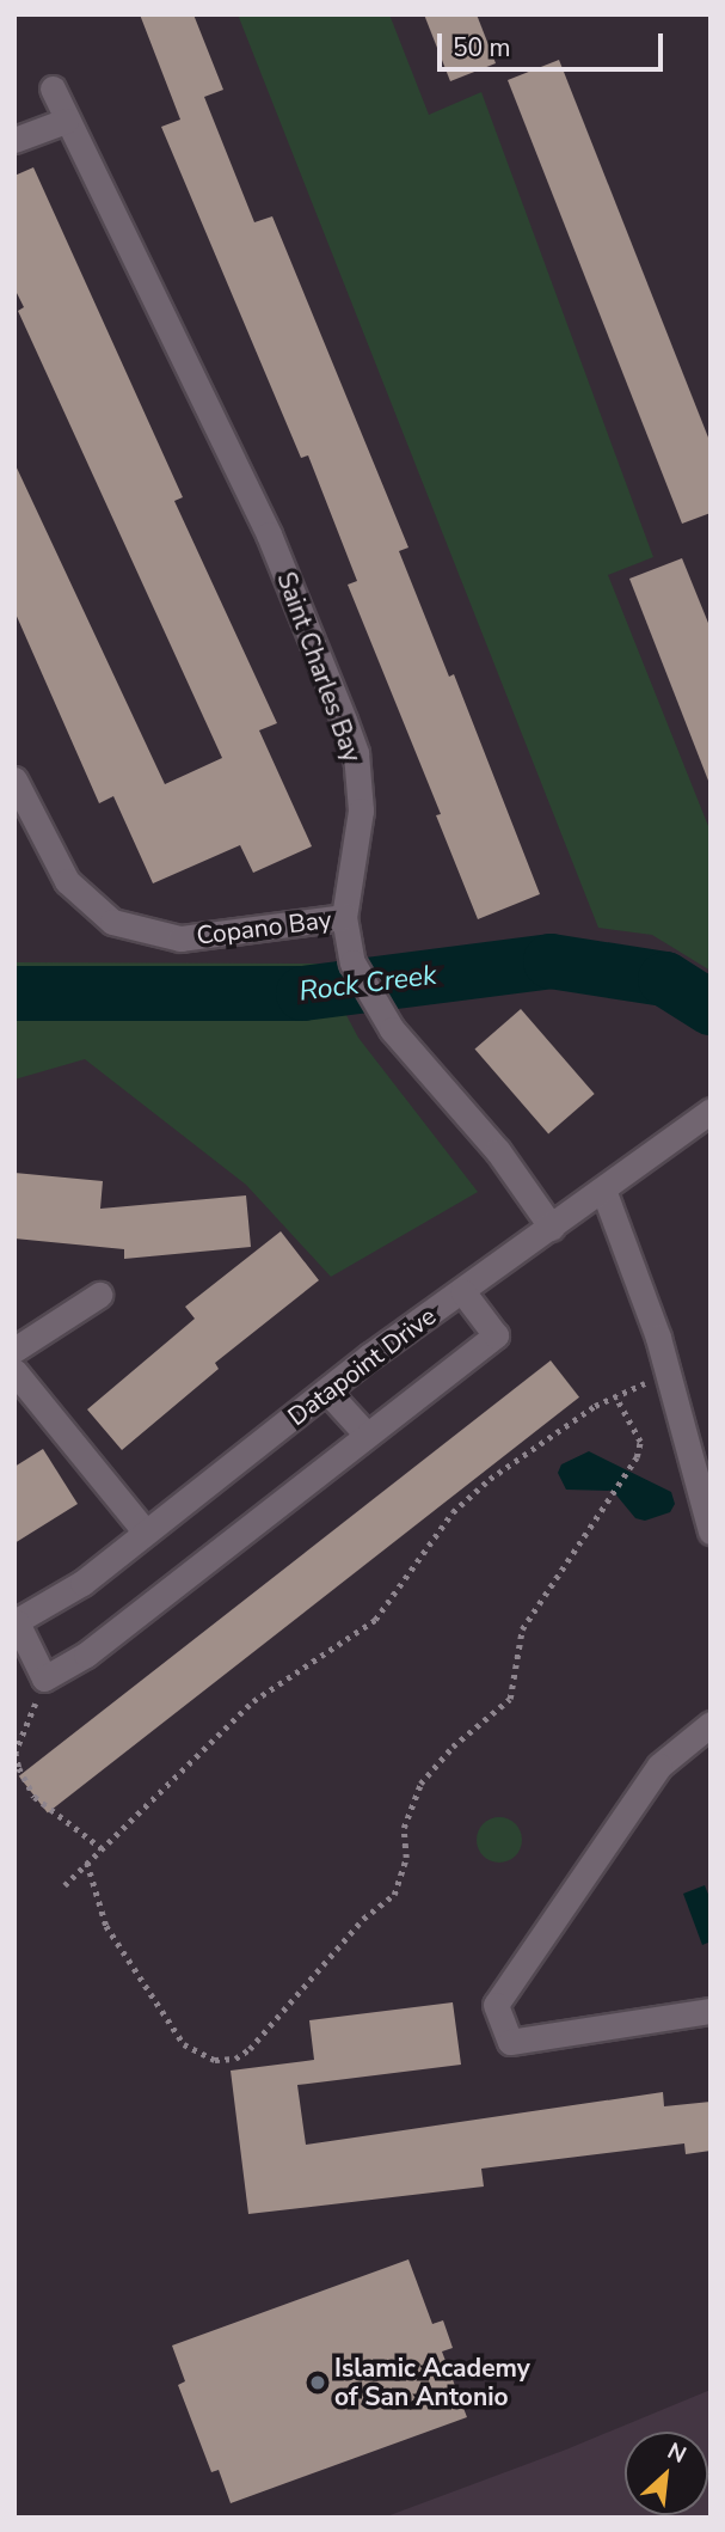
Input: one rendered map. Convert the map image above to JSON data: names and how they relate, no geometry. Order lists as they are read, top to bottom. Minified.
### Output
{"streets":{"street":["Saint Charles Bay","Copano Bay","Datapoint Drive"]},"crossings":[["Saint Charles Bay","Copano Bay"],["Saint Charles Bay","Datapoint Drive"]],"water":["Rock Creek"],"places":["Islamic Academy of San Antonio"],"scale_bar":"50 m","north":"top right"}
